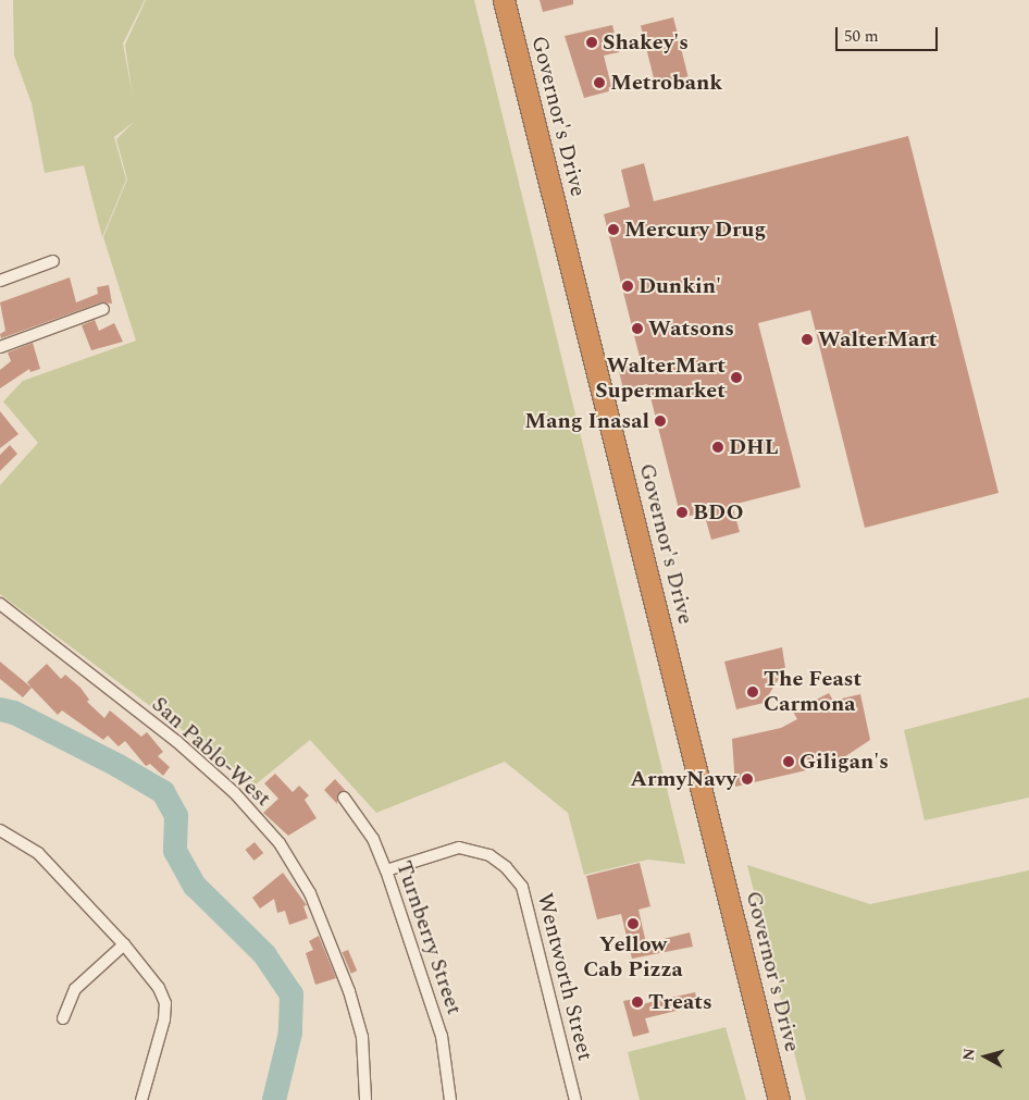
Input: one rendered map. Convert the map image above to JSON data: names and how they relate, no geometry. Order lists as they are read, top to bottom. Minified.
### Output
{"streets":{"highway":["Governor's Drive"],"street":["San Pablo-West","Turnberry Street","Wentworth Street"]},"crossings":[["Turnberry Street","Wentworth Street"]],"places":["Shakey's","Metrobank","Mercury Drug","Dunkin'","Watsons","WalterMart","WalterMart Supermarket","Mang Inasal","DHL","BDO","The Feast Carmona","Giligan's","ArmyNavy","Yellow Cab Pizza","Treats"],"scale_bar":"50 m","north":"left"}
